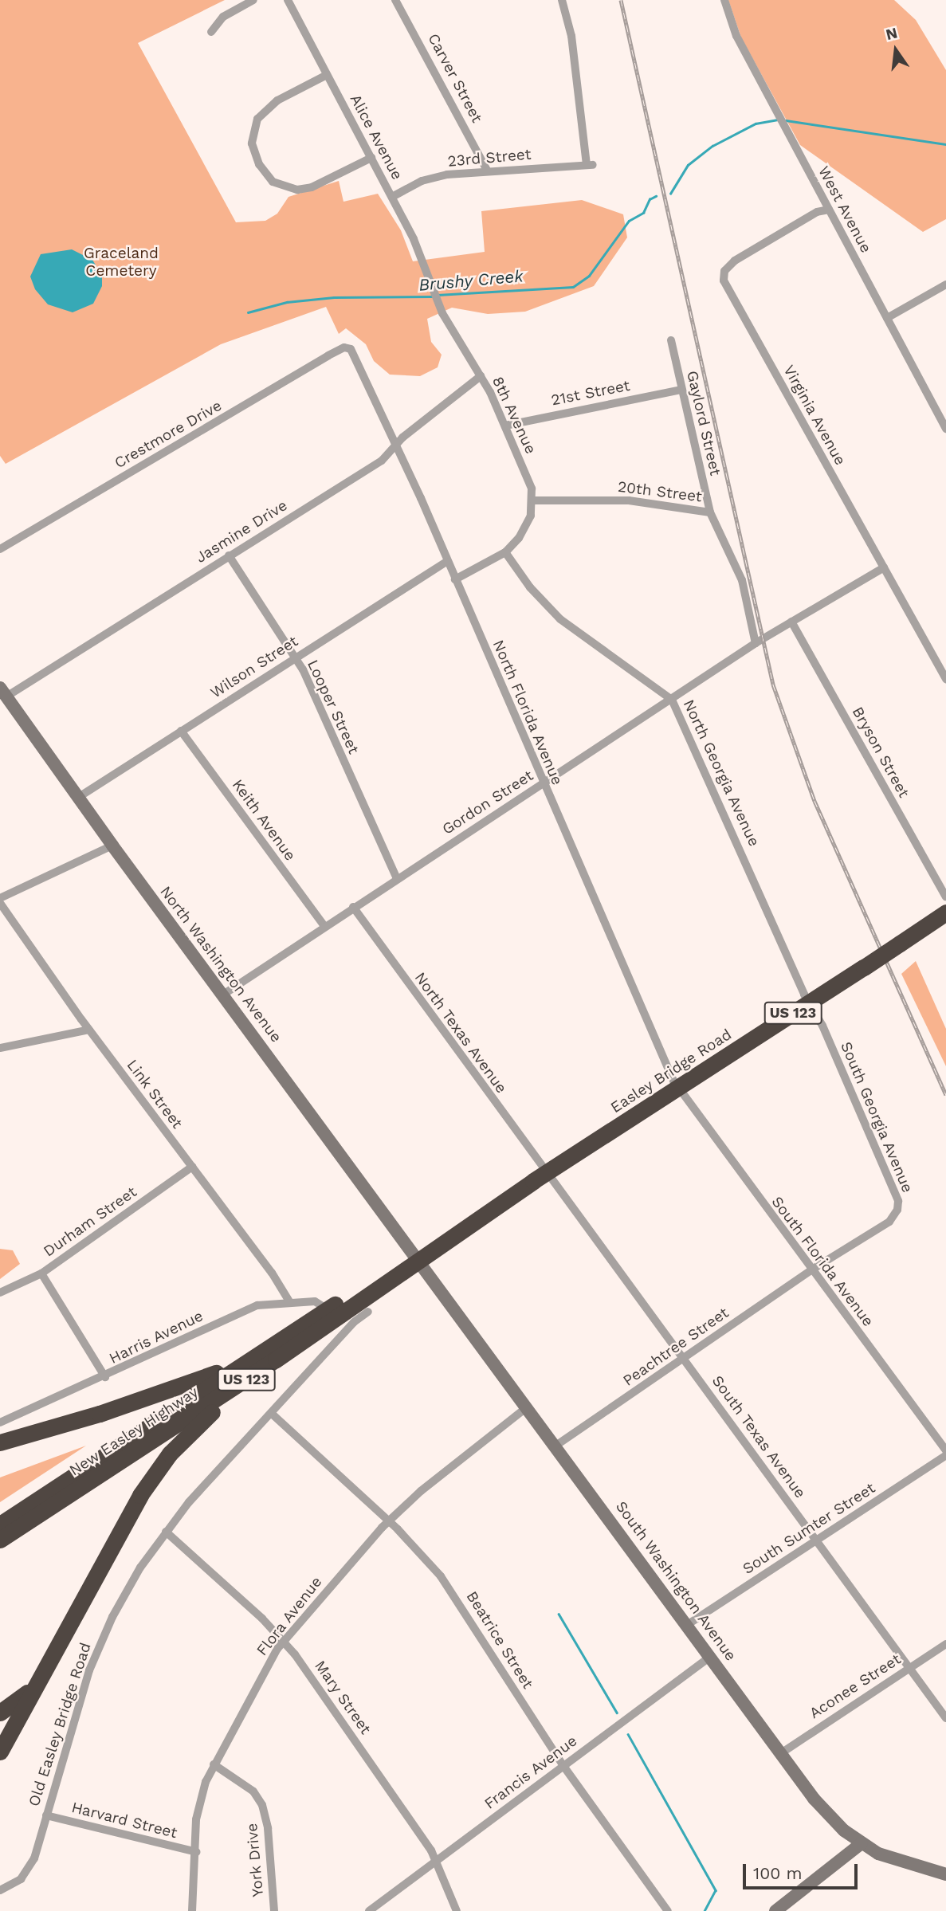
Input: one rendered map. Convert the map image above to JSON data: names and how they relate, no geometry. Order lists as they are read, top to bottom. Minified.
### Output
{"streets":{"highway":["US 123","Easley Bridge Road","New Easley Highway"],"main road":["North Washington Avenue","South Washington Avenue"],"street":["Carver Street","Alice Avenue","23rd Street","West Avenue","21st Street","8th Avenue","Virginia Avenue","Gaylord Street","Crestmore Drive","20th Street","Jasmine Drive","Wilson Street","Looper Street","North Florida Avenue","Bryson Street","North Georgia Avenue","Gordon Street","Keith Avenue","North Texas Avenue","Link Street","South Georgia Avenue","Durham Street","South Florida Avenue","Harris Avenue","Peachtree Street","South Texas Avenue","South Sumter Street","Flora Avenue","Beatrice Street","Aconee Street","Mary Street","Old Easley Bridge Road","Francis Avenue","Harvard Street","York Drive"]},"crossings":[["Carver Street","23rd Street"],["Alice Avenue","23rd Street"],["Alice Avenue","8th Avenue"],["West Avenue","Virginia Avenue"],["21st Street","8th Avenue"],["21st Street","Gaylord Street"],["8th Avenue","20th Street"],["8th Avenue","Jasmine Drive"],["Virginia Avenue","Gordon Street"],["Gaylord Street","20th Street"],["Crestmore Drive","North Florida Avenue"],["20th Street","Gordon Street"],["Jasmine Drive","Looper Street"],["Jasmine Drive","North Florida Avenue"],["Jasmine Drive","North Washington Avenue"],["Wilson Street","Looper Street"],["Wilson Street","North Florida Avenue"],["Wilson Street","Keith Avenue"],["Wilson Street","North Washington Avenue"],["Looper Street","Gordon Street"],["North Florida Avenue","Gordon Street"],["North Florida Avenue","Easley Bridge Road"],["North Florida Avenue","South Florida Avenue"],["Bryson Street","Gordon Street"],["North Georgia Avenue","Gordon Street"],["North Georgia Avenue","Easley Bridge Road"],["North Georgia Avenue","South Georgia Avenue"],["Gordon Street","Keith Avenue"],["Gordon Street","North Washington Avenue"],["Gordon Street","North Texas Avenue"],["North Washington Avenue","Easley Bridge Road"],["North Washington Avenue","South Washington Avenue"],["North Texas Avenue","Easley Bridge Road"],["North Texas Avenue","South Texas Avenue"],["Easley Bridge Road","South Georgia Avenue"],["Easley Bridge Road","South Florida Avenue"],["Easley Bridge Road","Harris Avenue"],["Easley Bridge Road","New Easley Highway"],["Easley Bridge Road","South Texas Avenue"],["Easley Bridge Road","South Washington Avenue"],["Link Street","Durham Street"],["Link Street","Harris Avenue"],["South Georgia Avenue","South Florida Avenue"],["South Georgia Avenue","Peachtree Street"],["South Florida Avenue","Peachtree Street"],["South Florida Avenue","South Sumter Street"],["Harris Avenue","New Easley Highway"],["Peachtree Street","South Texas Avenue"],["Peachtree Street","South Washington Avenue"],["South Texas Avenue","South Sumter Street"],["South Texas Avenue","Aconee Street"],["South Sumter Street","South Washington Avenue"],["South Washington Avenue","Flora Avenue"],["South Washington Avenue","Aconee Street"],["South Washington Avenue","Francis Avenue"],["Flora Avenue","Beatrice Street"],["Flora Avenue","Mary Street"],["Flora Avenue","Harvard Street"],["Flora Avenue","York Drive"],["Beatrice Street","Old Easley Bridge Road"],["Beatrice Street","Francis Avenue"],["Mary Street","Old Easley Bridge Road"],["Mary Street","Francis Avenue"],["Old Easley Bridge Road","Harvard Street"]],"water":["Brushy Creek"],"parks":["Graceland Cemetery"],"scale_bar":"100 m","north":"top"}
